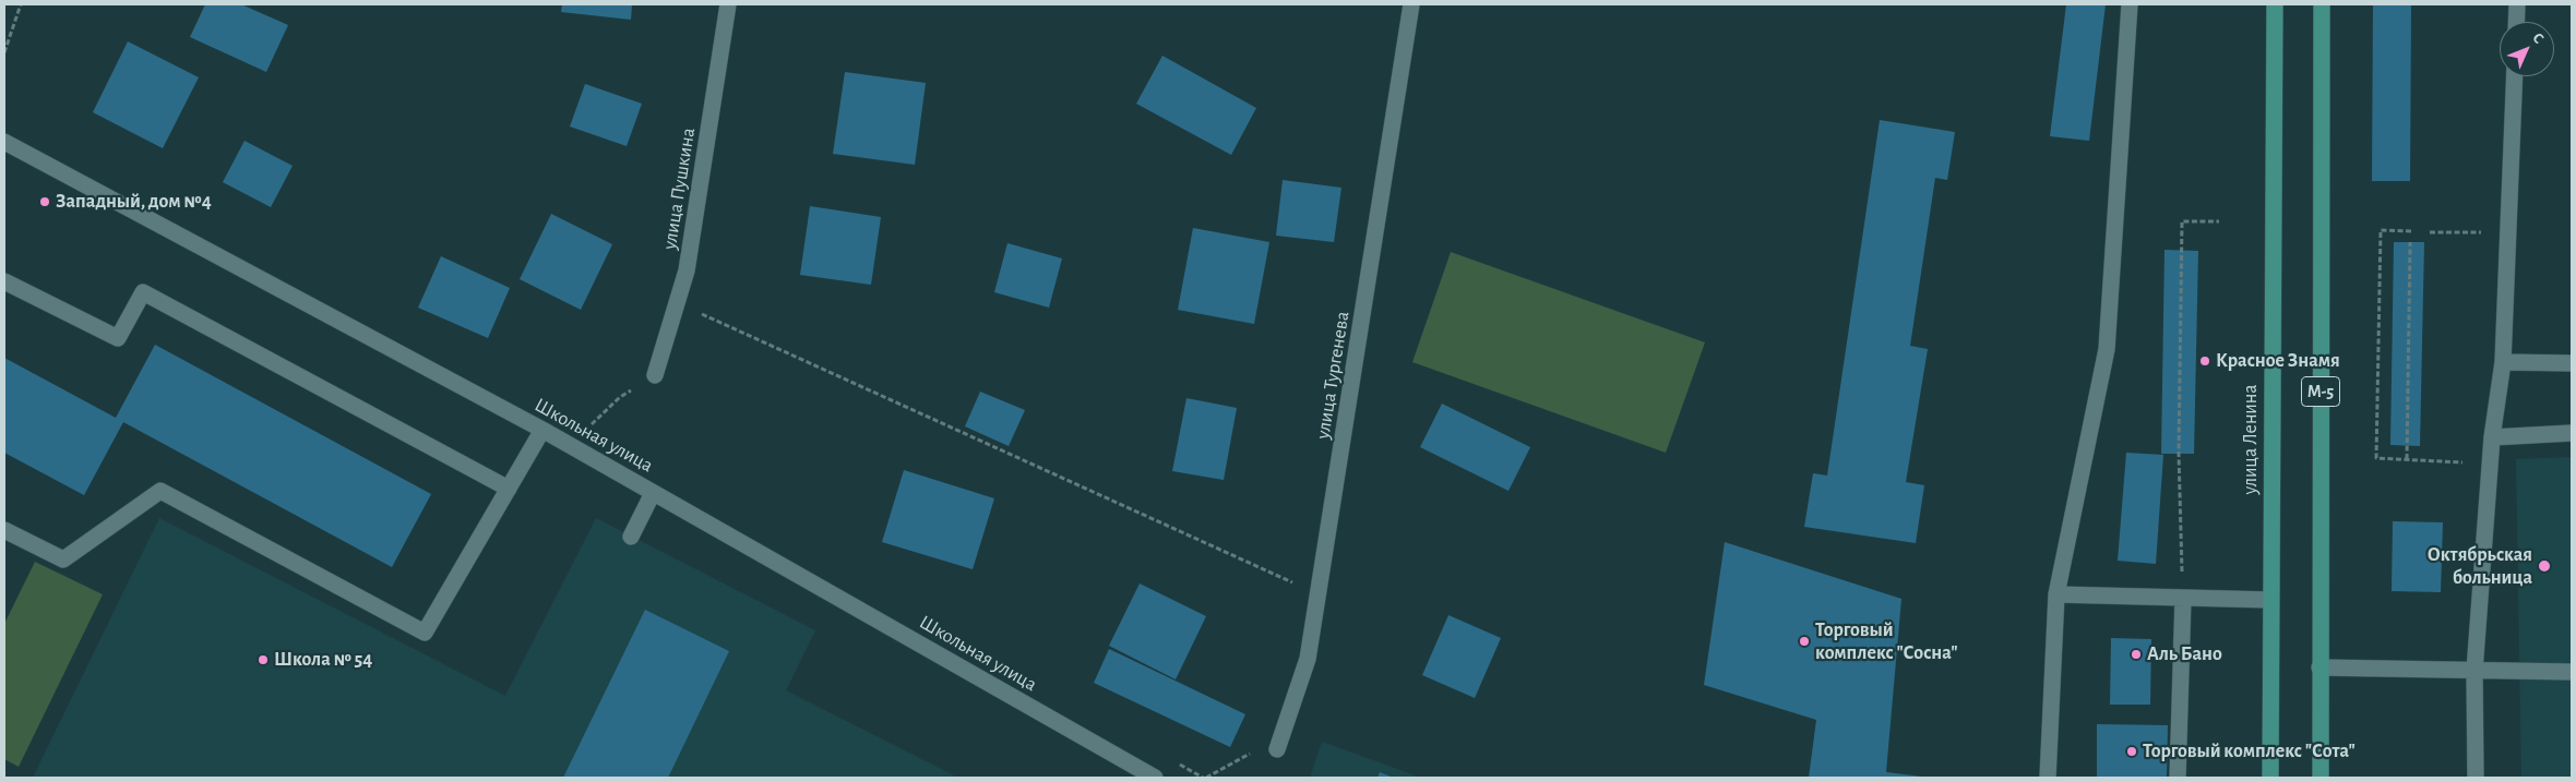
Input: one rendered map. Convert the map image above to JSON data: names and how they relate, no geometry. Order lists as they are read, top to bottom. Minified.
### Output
{"streets":{"main road":["М-5","улица Ленина"],"street":["улица Пушкина","улица Тургенева","Школьная улица"]},"places":["Западный, дом №4","Красное Знамя","Октябрьская больница","Торговый комплекс \"Сосна\"","Аль Бано","Школа № 54","Торговый комплекс \"Сота\""],"north":"top right"}
